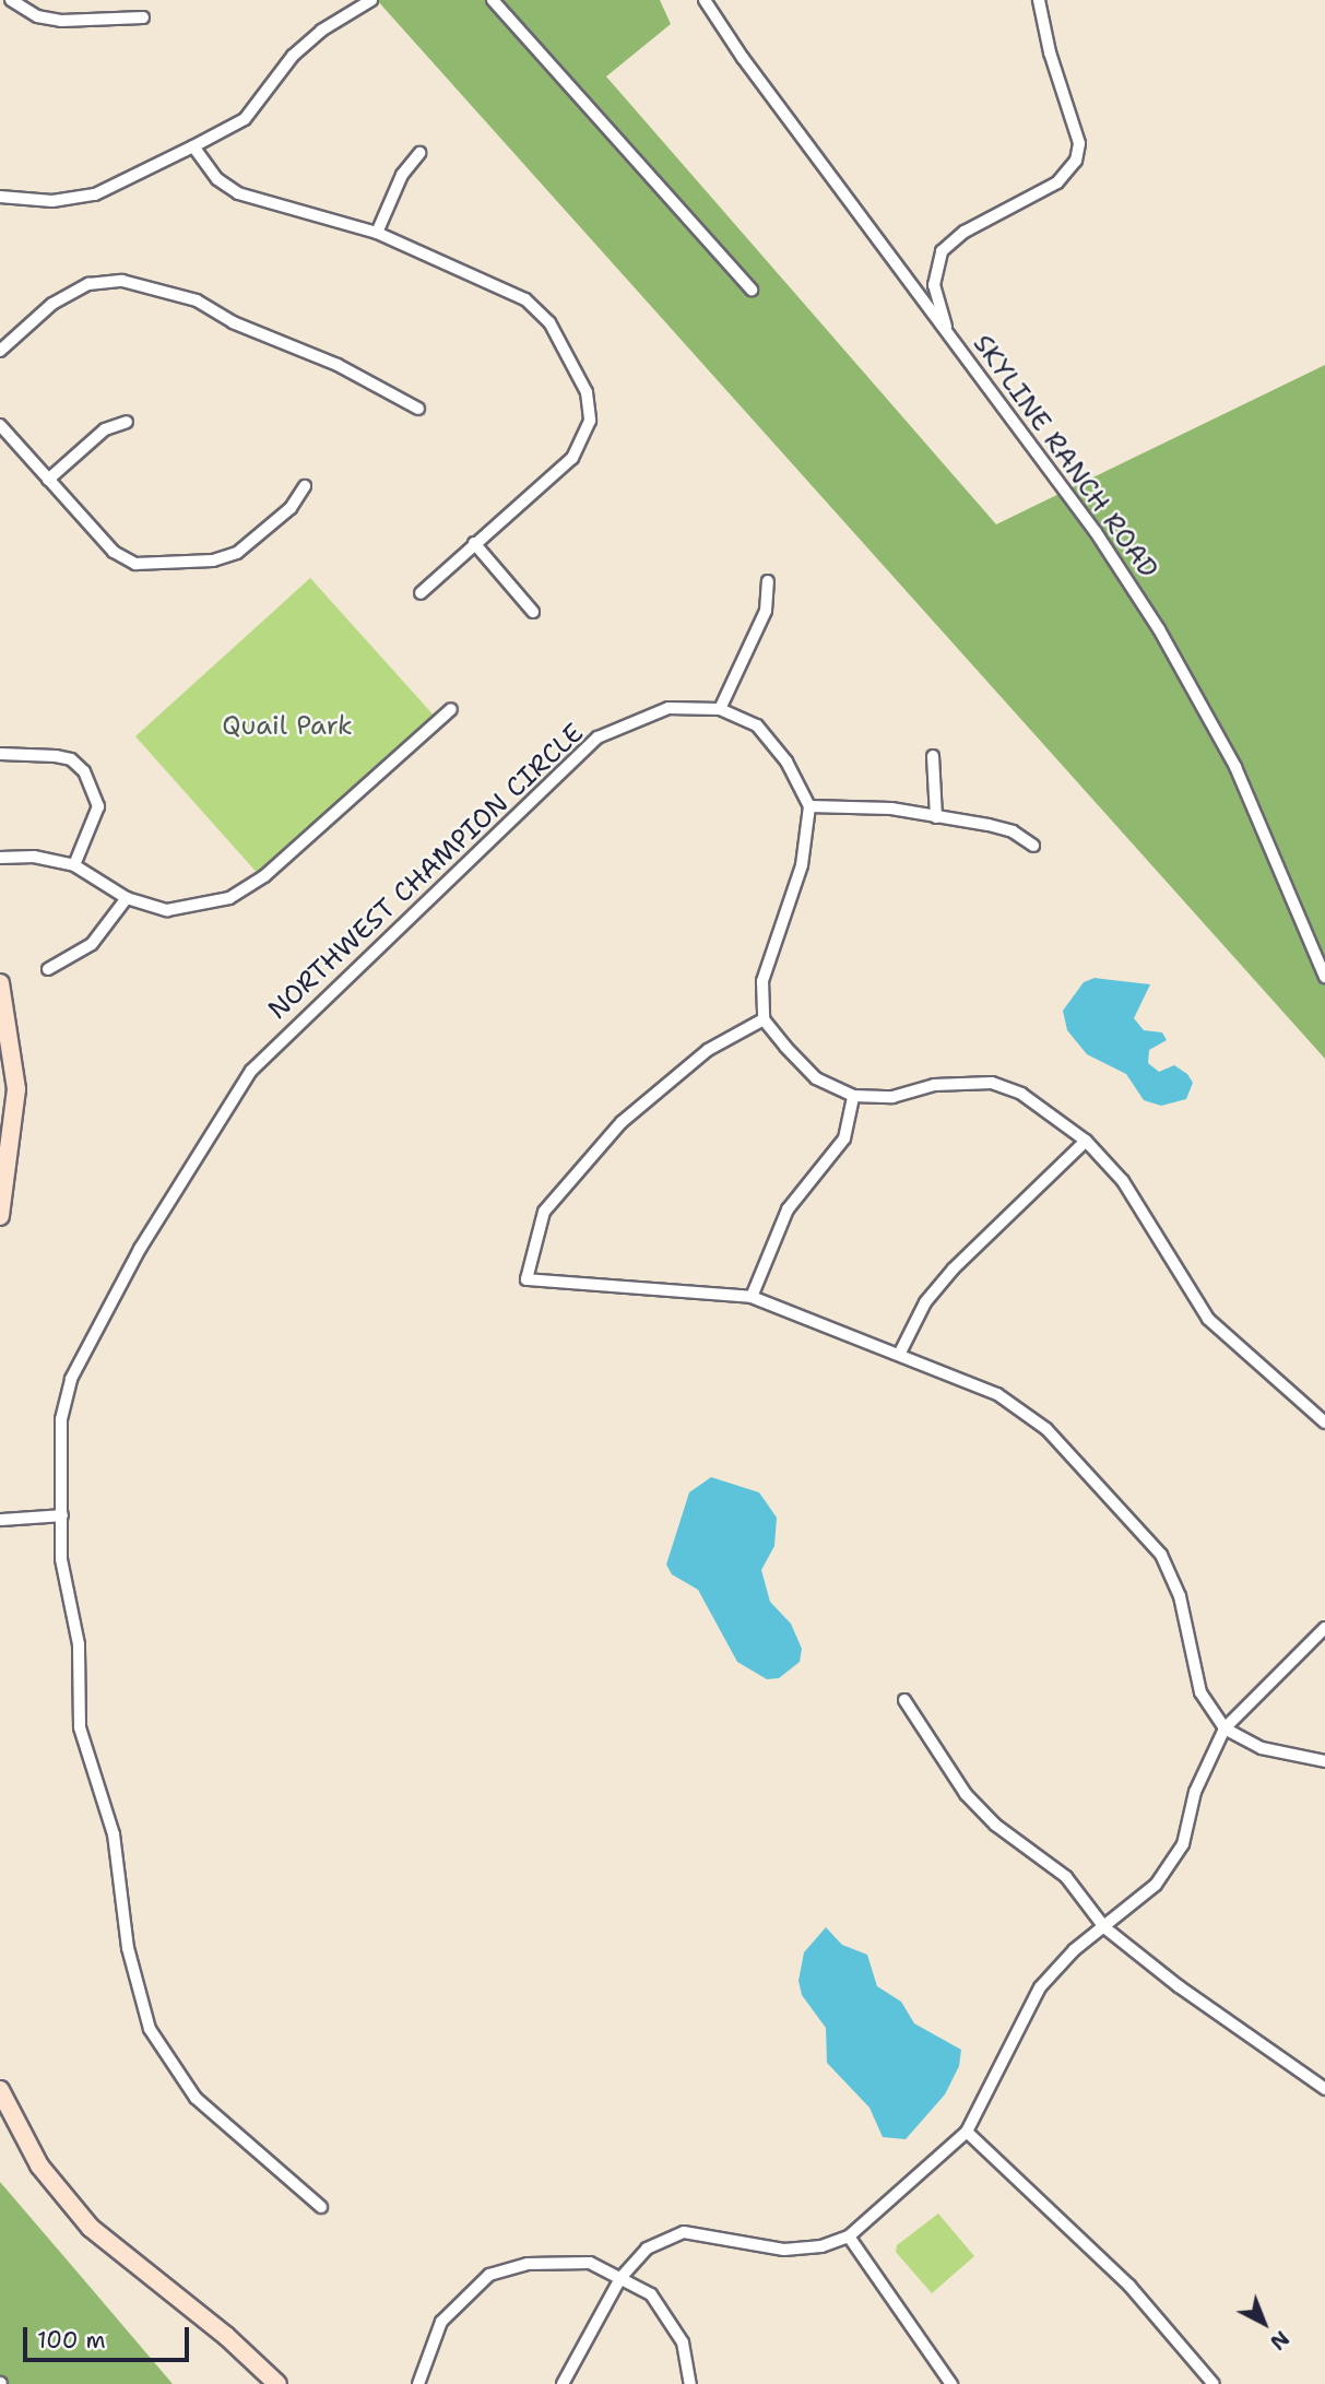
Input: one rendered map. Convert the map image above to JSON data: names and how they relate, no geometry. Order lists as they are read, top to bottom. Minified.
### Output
{"streets":{"street":["SKYLINE RANCH ROAD","NORTHWEST CHAMPION CIRCLE"]},"parks":["Quail Park"],"scale_bar":"100 m","north":"bottom right"}
